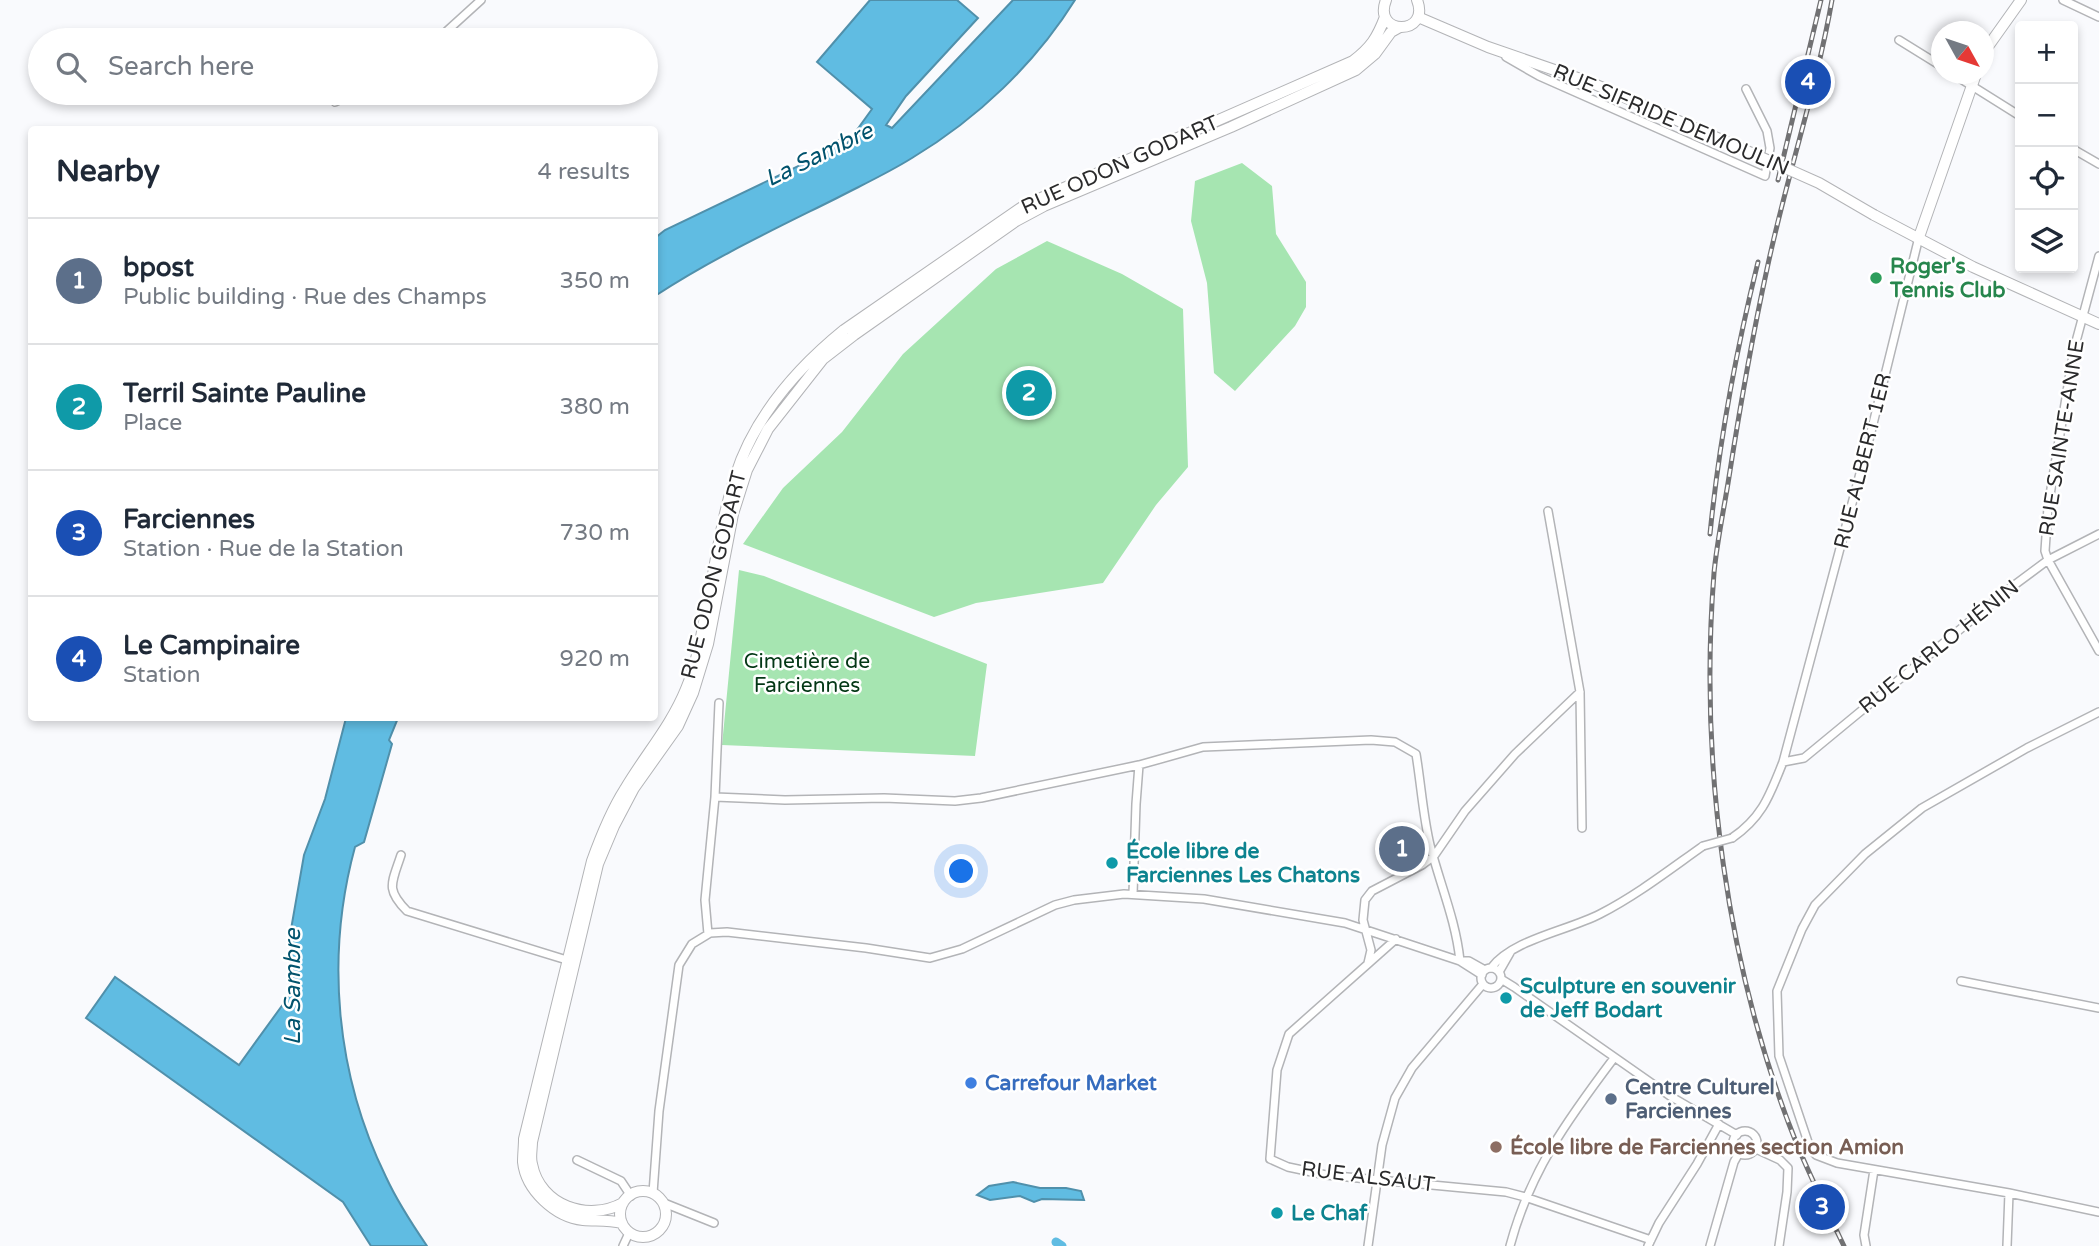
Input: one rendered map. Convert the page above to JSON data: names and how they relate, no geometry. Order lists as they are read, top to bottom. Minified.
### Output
{"streets":{"main road":["RUE SIFRIDE DEMOULIN","RUE ODON GODART","RUE ALBERT 1ER"],"street":["RUE SAINTE-ANNE","RUE CARLO HÉNIN","RUE ALSAUT"]},"crossings":[["RUE SIFRIDE DEMOULIN","RUE SAINTE-ANNE"],["RUE SIFRIDE DEMOULIN","RUE ALBERT 1ER"],["RUE SAINTE-ANNE","RUE CARLO HÉNIN"],["RUE ALBERT 1ER","RUE CARLO HÉNIN"]],"water":["La Sambre"],"parks":["Cimetière de Farciennes"],"places":["Roger's Tennis Club","École libre de Farciennes Les Chatons","Sculpture en souvenir de Jeff Bodart","Carrefour Market","Centre Culturel Farciennes","École libre de Farciennes section Amion","Le Chaf"],"north":"bottom right","page":{"map_buttons":["+","−"],"search":"Search here","pins":["4","2","1","3"],"heading":["Nearby","4 results"],"list":[{"mark":"1","name":"bpost","note":"Public building · Rue des Champs","value":"350 m"},{"mark":"2","name":"Terril Sainte Pauline","note":"Place","value":"380 m"},{"mark":"3","name":"Farciennes","note":"Station · Rue de la Station","value":"730 m"},{"mark":"4","name":"Le Campinaire","note":"Station","value":"920 m"}]}}
